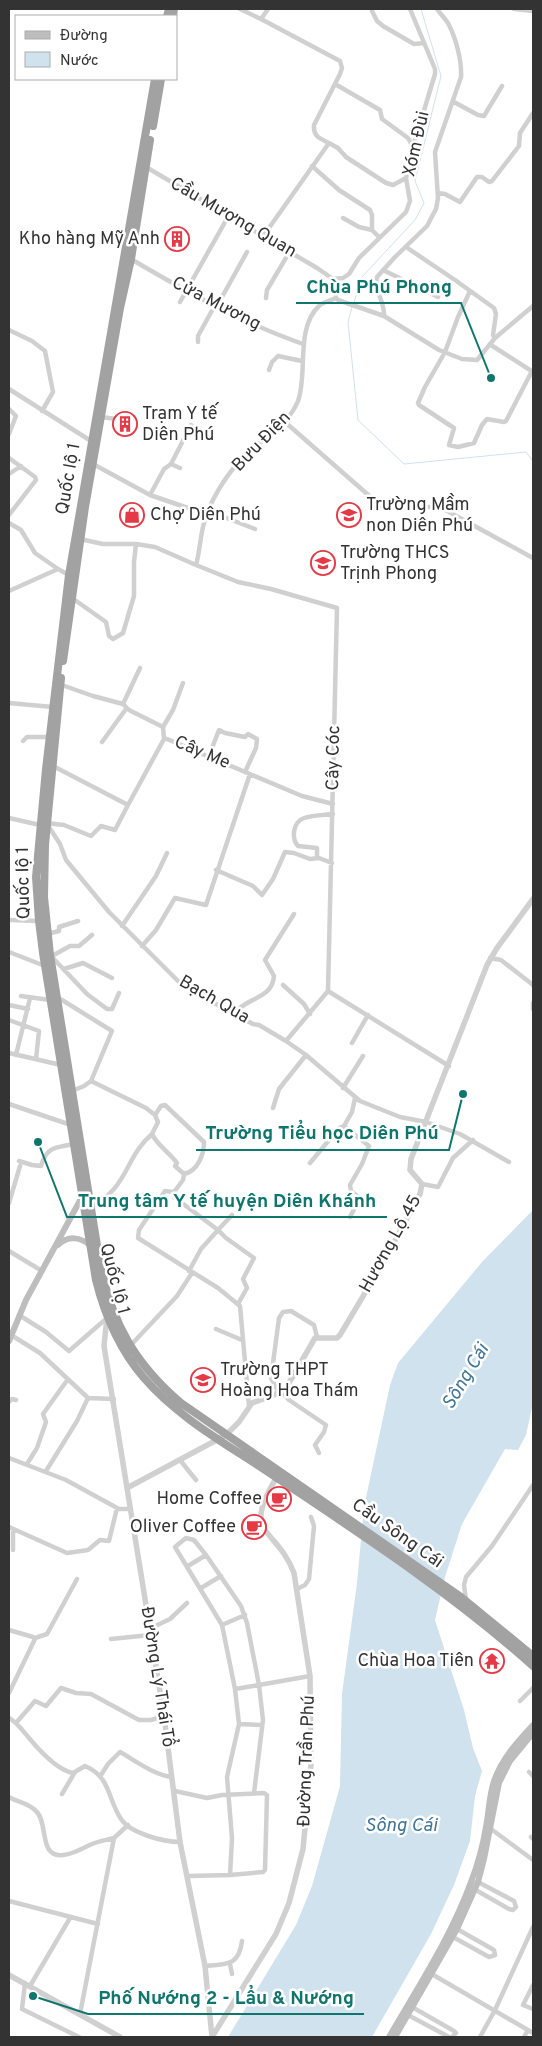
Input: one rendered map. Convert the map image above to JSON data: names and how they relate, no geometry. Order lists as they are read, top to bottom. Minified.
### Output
{"streets":{"highway":["Quốc lộ 1","Cầu Sông Cái"],"street":["Xóm Đùi","Cầu Mương Quan","Cửa Mương","Bưu Điện","Cây Me","Cây Cóc","Bạch Qua","Hương Lộ 45","Đường Lý Thái Tổ","Đường Trần Phú"]},"crossings":[["Xóm Đùi","Cầu Mương Quan"],["Cầu Mương Quan","Quốc lộ 1"],["Cửa Mương","Bưu Điện"],["Cửa Mương","Quốc lộ 1"],["Bưu Điện","Cây Cóc"],["Quốc lộ 1","Cây Me"],["Quốc lộ 1","Bạch Qua"],["Quốc lộ 1","Cầu Sông Cái"],["Quốc lộ 1","Đường Lý Thái Tổ"],["Quốc lộ 1","Đường Trần Phú"],["Cây Me","Cây Cóc"],["Cây Me","Bạch Qua"],["Bạch Qua","Hương Lộ 45"],["Đường Lý Thái Tổ","Đường Trần Phú"]],"water":["Sông Cái"],"places":{"building":["Kho hàng Mỹ Anh","Trạm Y tế Diên Phú"],"other":["Chùa Phú Phong","Trường Tiểu học Diên Phú","Trung tâm Y tế huyện Diên Khánh","Phố Nướng 2 - Lẩu & Nướng"],"shop":["Chợ Diên Phú"],"school or university":["Trường Mầm non Diên Phú","Trường THCS Trịnh Phong","Trường THPT Hoàng Hoa Thám"],"cafe":["Home Coffee","Oliver Coffee"],"temple":["Chùa Hoa Tiên"]},"legend":["Đường","Nước"]}
